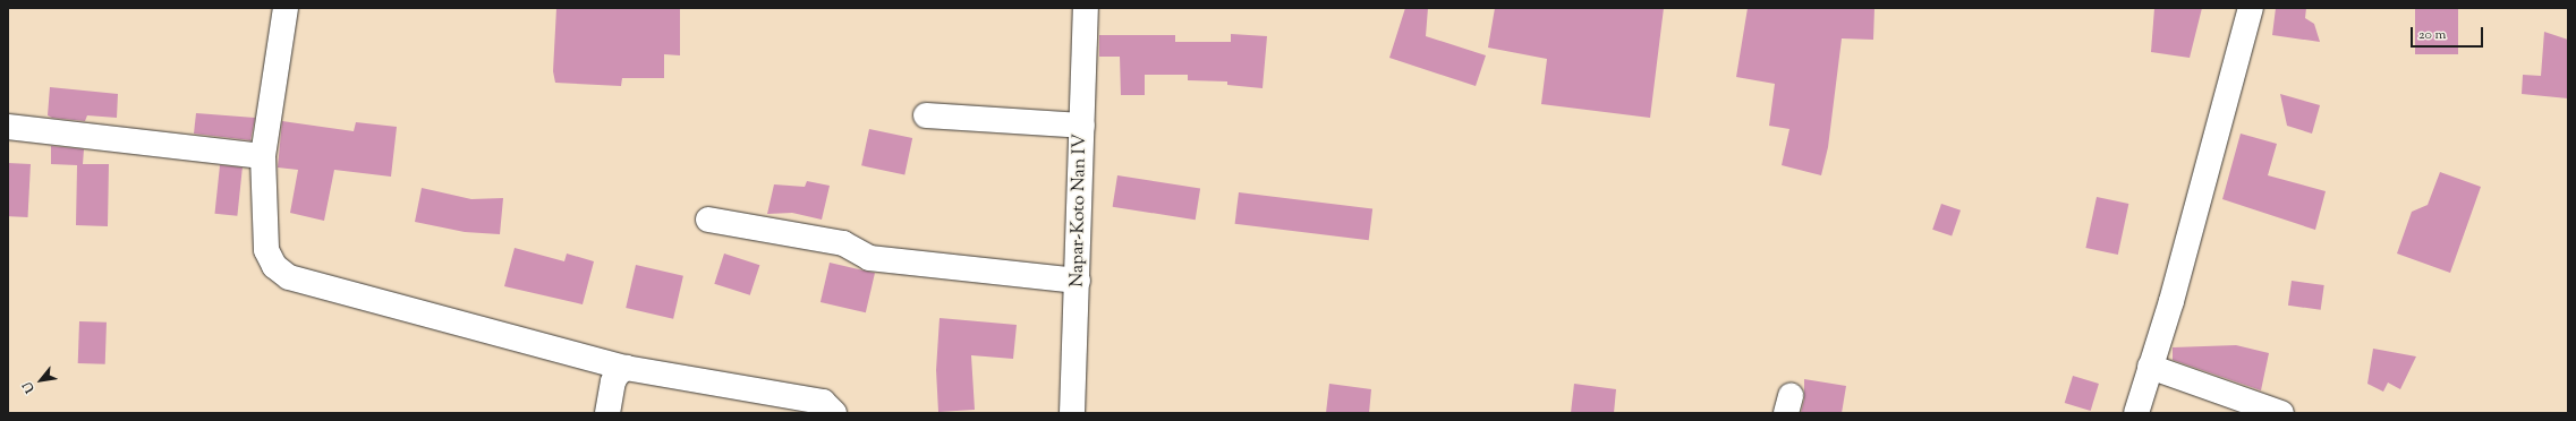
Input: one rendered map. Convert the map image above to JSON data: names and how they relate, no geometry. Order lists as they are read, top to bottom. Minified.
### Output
{"streets":{"street":["Napar-Koto Nan IV"]},"scale_bar":"20 m","north":"bottom left"}
